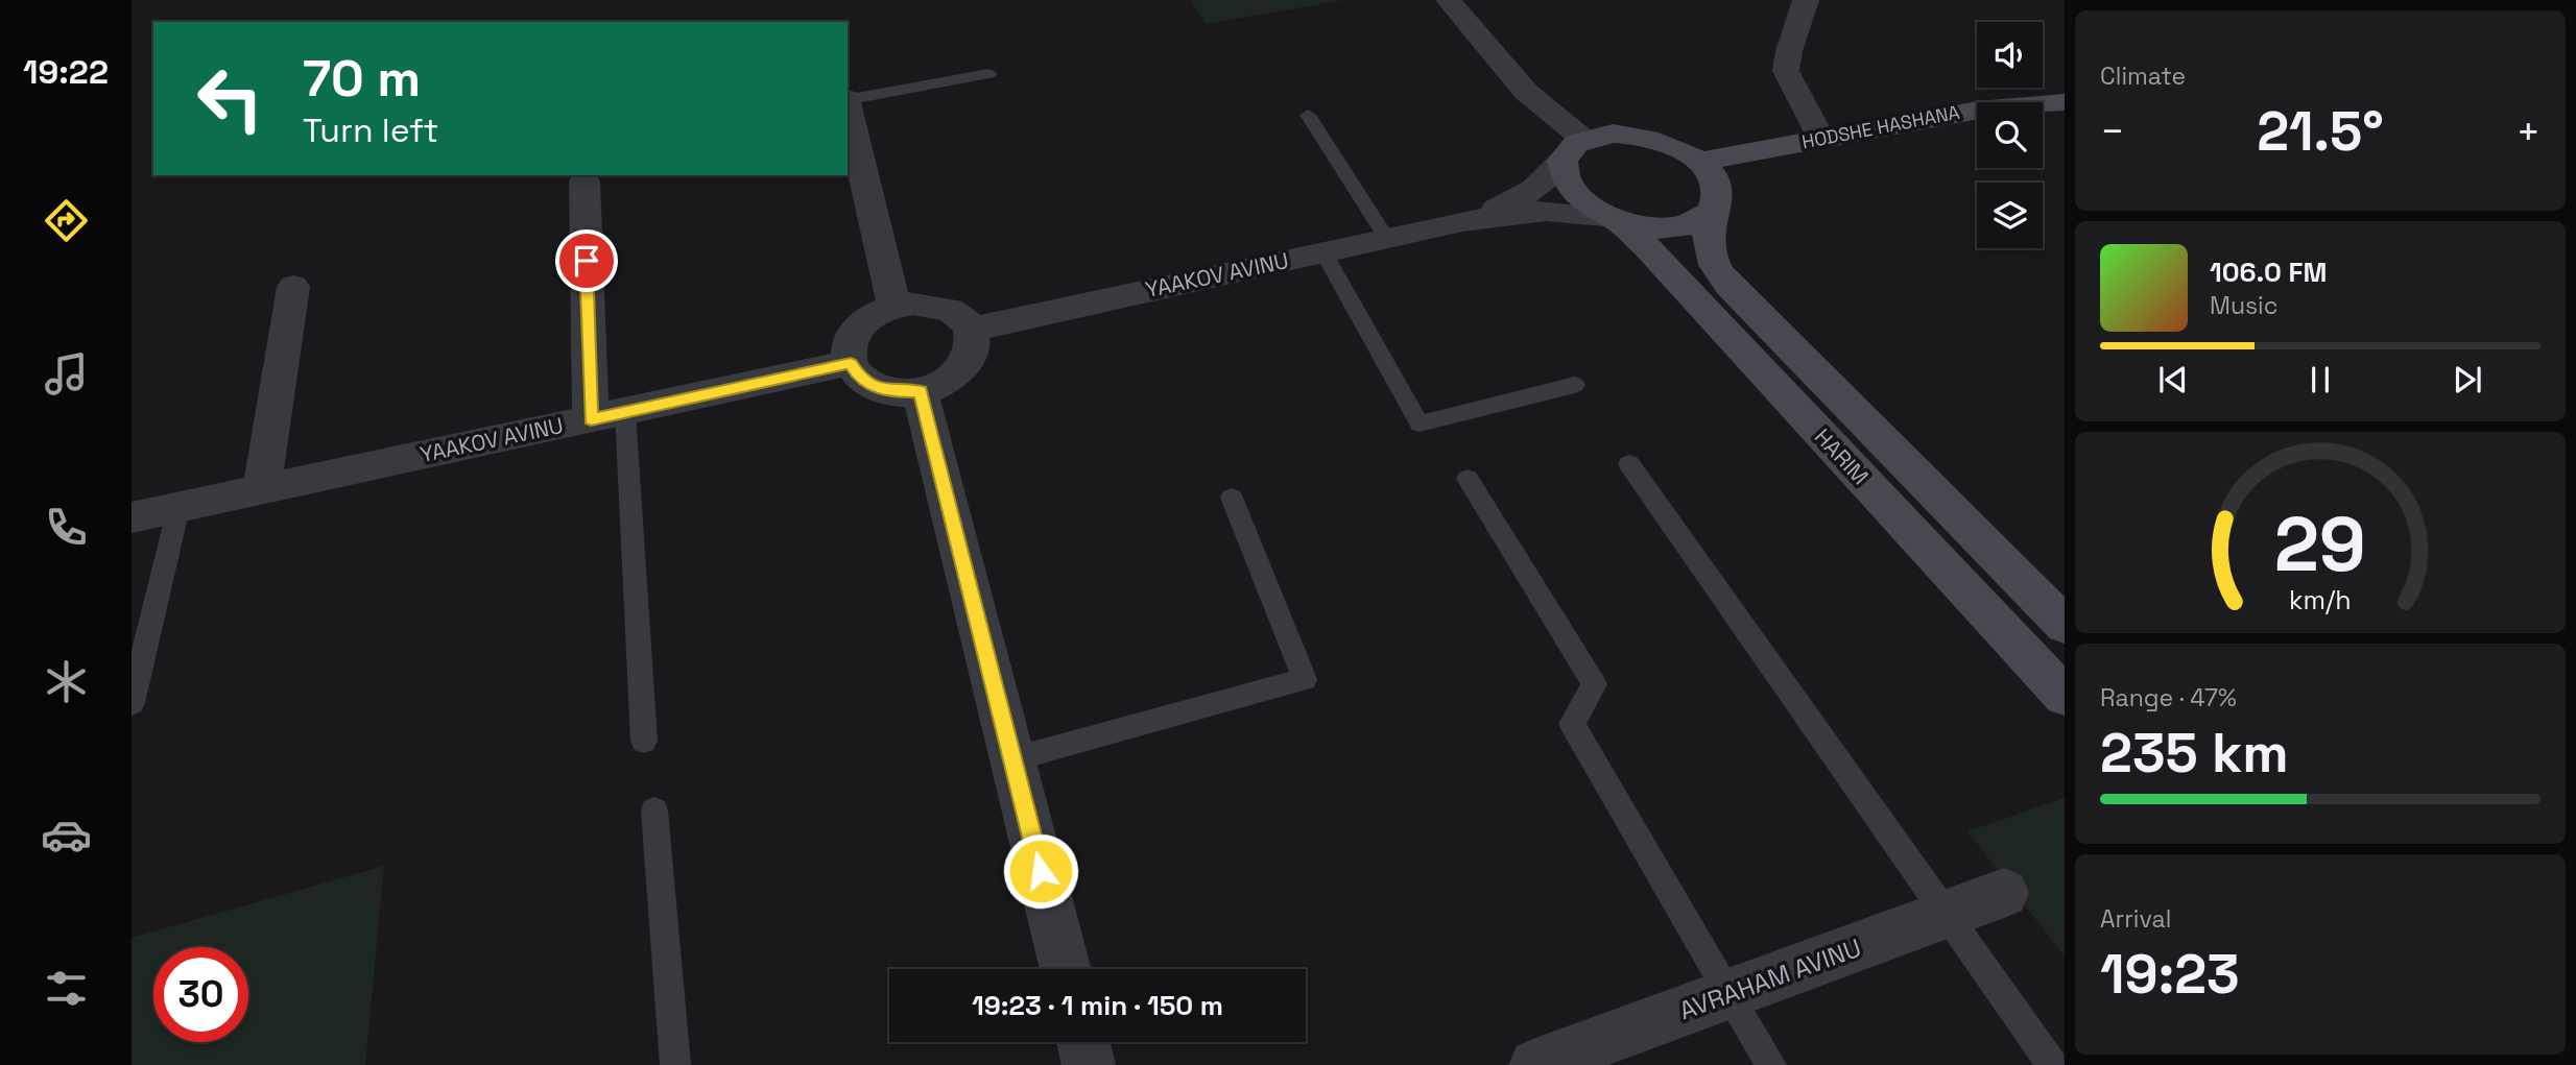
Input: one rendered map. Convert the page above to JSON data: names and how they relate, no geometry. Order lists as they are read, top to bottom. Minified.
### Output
{"streets":{"street":["HODSHE HASHANA","YAAKOV AVINU","HARIM","AVRAHAM AVINU"]},"crossings":[["HODSHE HASHANA","YAAKOV AVINU"],["HODSHE HASHANA","HARIM"],["YAAKOV AVINU","HARIM"]],"page":{"tabs":"19:22","tile":["Climate",["Range · 47%","235 km"],["Arrival","19:23"]],"turn":["70 m","Turn left"],"heat":["−","21.5°","+"],"song":["106.0 FM","Music"],"limit":"30","trip":"19:23 · 1 min · 150 m","gauge":["29","km/h"]}}
